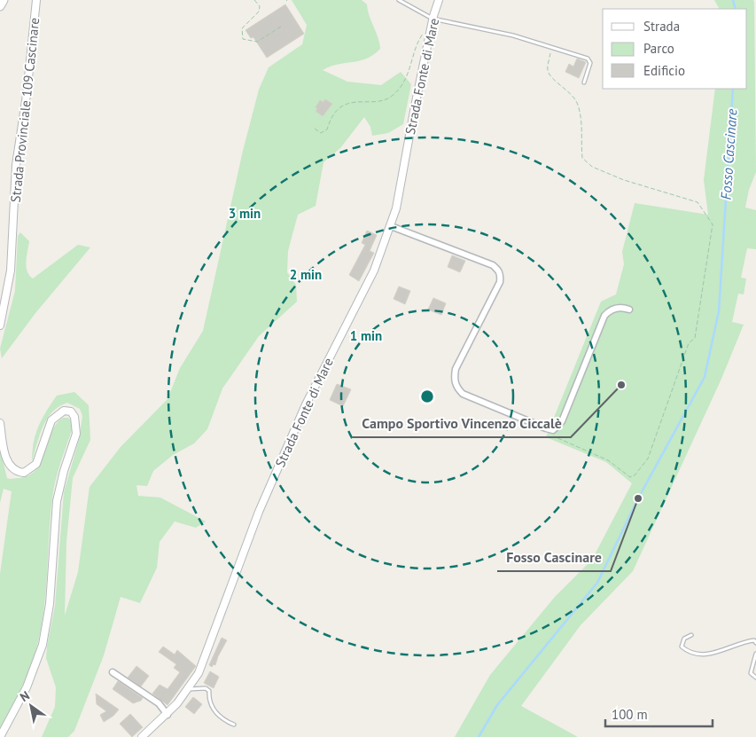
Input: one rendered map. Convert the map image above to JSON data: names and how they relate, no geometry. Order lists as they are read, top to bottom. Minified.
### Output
{"streets":{"street":["Strada Fonte di Mare","Strada Provinciale 109 Cascinare"]},"water":["Fosso Cascinare"],"places":["Campo Sportivo Vincenzo Ciccalè","Fosso Cascinare"],"legend":["Strada","Parco","Edificio"],"scale_bar":"100 m","north":"top left","rings":["3 min","2 min","1 min"]}
